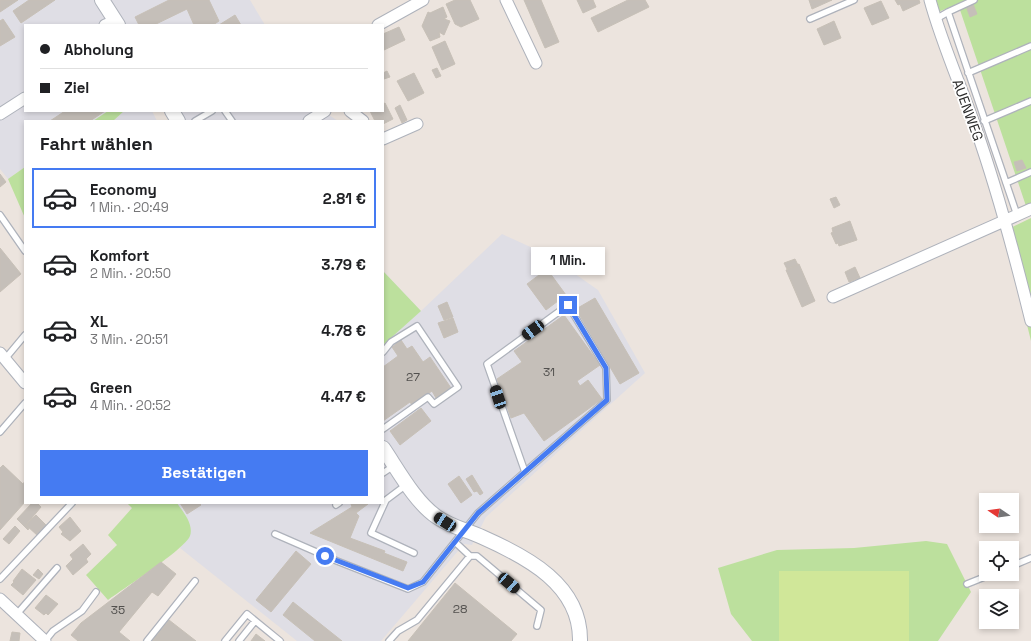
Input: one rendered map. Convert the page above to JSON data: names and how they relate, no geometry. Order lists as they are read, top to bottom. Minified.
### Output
{"streets":{"street":["AUENWEG"]},"house_numbers":["31","27","28","35"],"north":"left","page":{"banner":["Abholung","Ziel"],"heading":"Fahrt wählen","list":[{"name":"Economy","note":"1 Min. · 20:49","value":"2.81 €"},{"name":"Komfort","note":"2 Min. · 20:50","value":"3.79 €"},{"name":"XL","note":"3 Min. · 20:51","value":"4.78 €"},{"name":"Green","note":"4 Min. · 20:52","value":"4.47 €"}],"bubble":"1 Min.","buttons":"Bestätigen"}}
